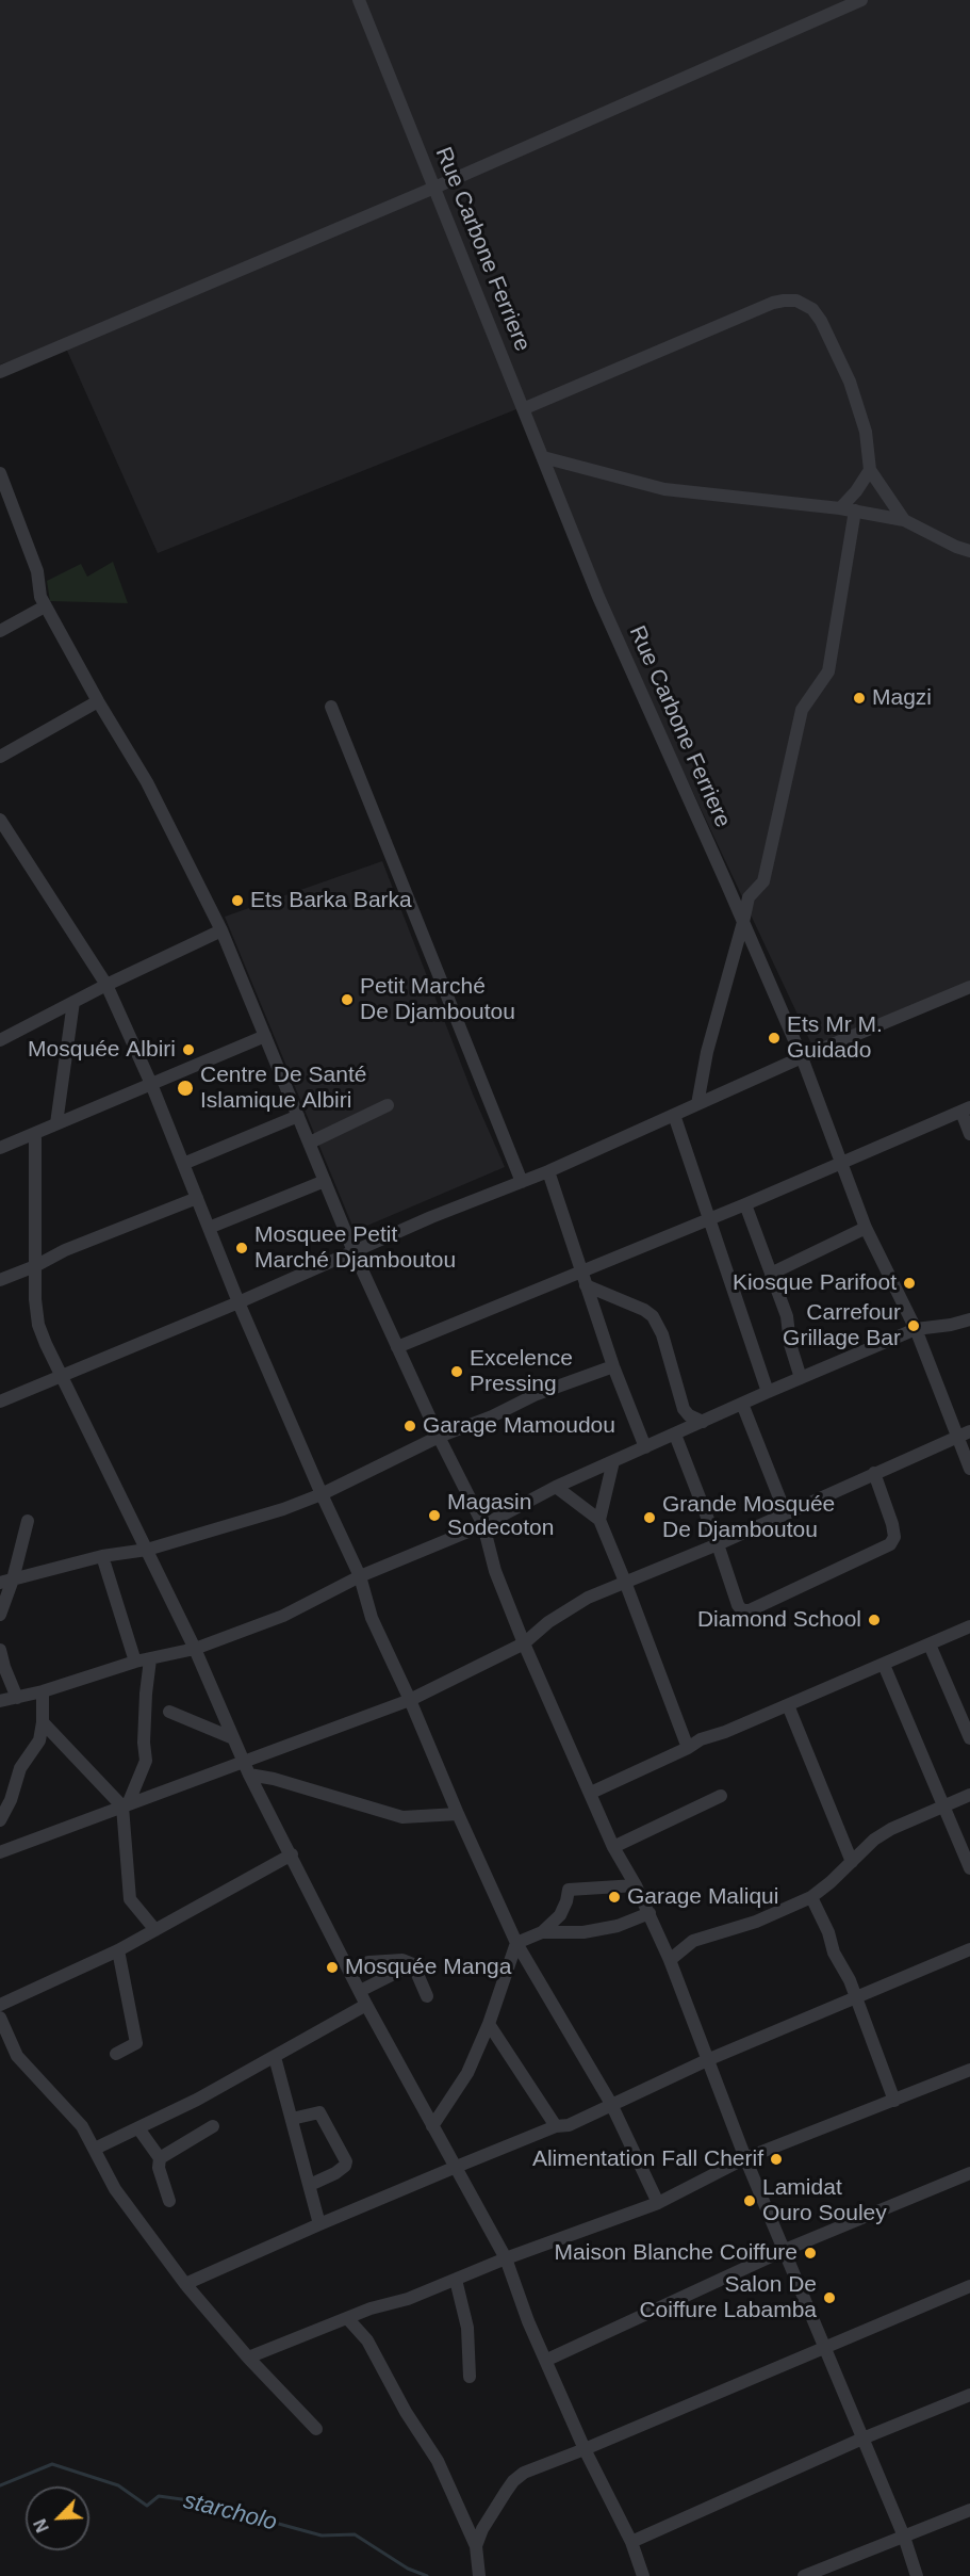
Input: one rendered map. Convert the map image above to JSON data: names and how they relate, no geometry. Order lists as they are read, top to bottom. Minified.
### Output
{"streets":{"street":["Rue Carbone Ferriere"]},"water":["starcholo"],"places":["Magzi","Ets Barka Barka","Petit Marché De Djamboutou","Ets Mr M. Guidado","Mosquée Albiri","Centre De Santé Islamique Albiri","Mosquee Petit Marché Djamboutou","Kiosque Parifoot","Carrefour Grillage Bar","Excelence Pressing","Garage Mamoudou","Magasin Sodecoton","Grande Mosquée De Djamboutou","Diamond School","Garage Maliqui","Mosquée Manga","Alimentation Fall Cherif","Lamidat Ouro Souley","Maison Blanche Coiffure","Salon De Coiffure Labamba"],"north":"bottom left"}
